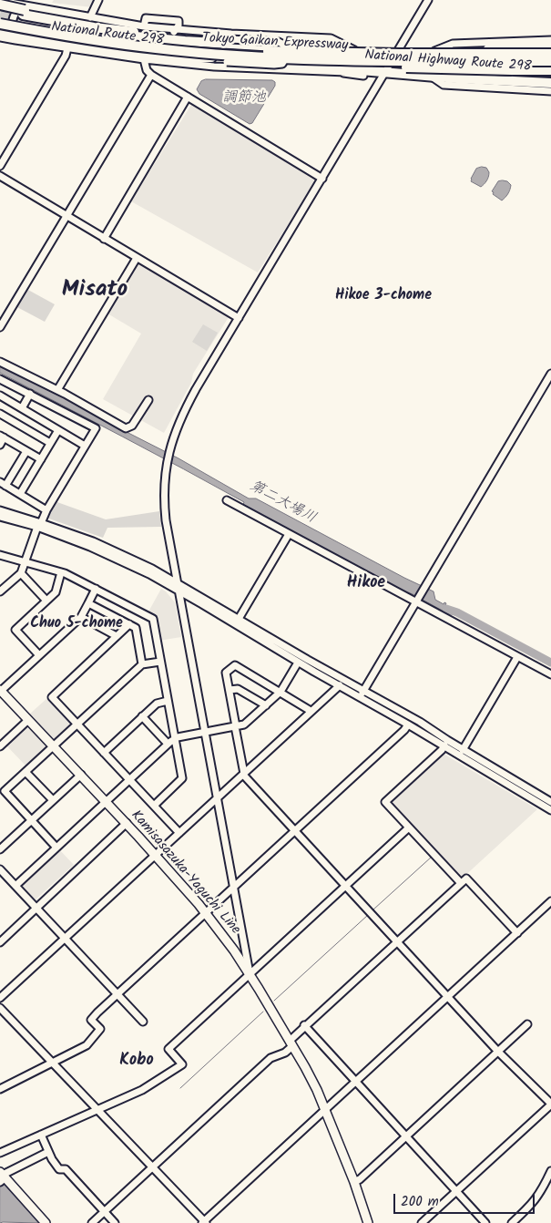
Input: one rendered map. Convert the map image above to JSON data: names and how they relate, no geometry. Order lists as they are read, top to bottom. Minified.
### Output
{"streets":{"highway":["National Route 298","Tokyo Gaikan Expressway","National Highway Route 298"],"main road":["Kamisasazuka-Yaguchi Line"]},"crossings":[["National Route 298","National Highway Route 298"]],"districts":["Misato","Hikoe 3-chome","Hikoe","Chuo 5-chome","Kobo"],"water":["調節池","第二大場川"],"scale_bar":"200 m"}
